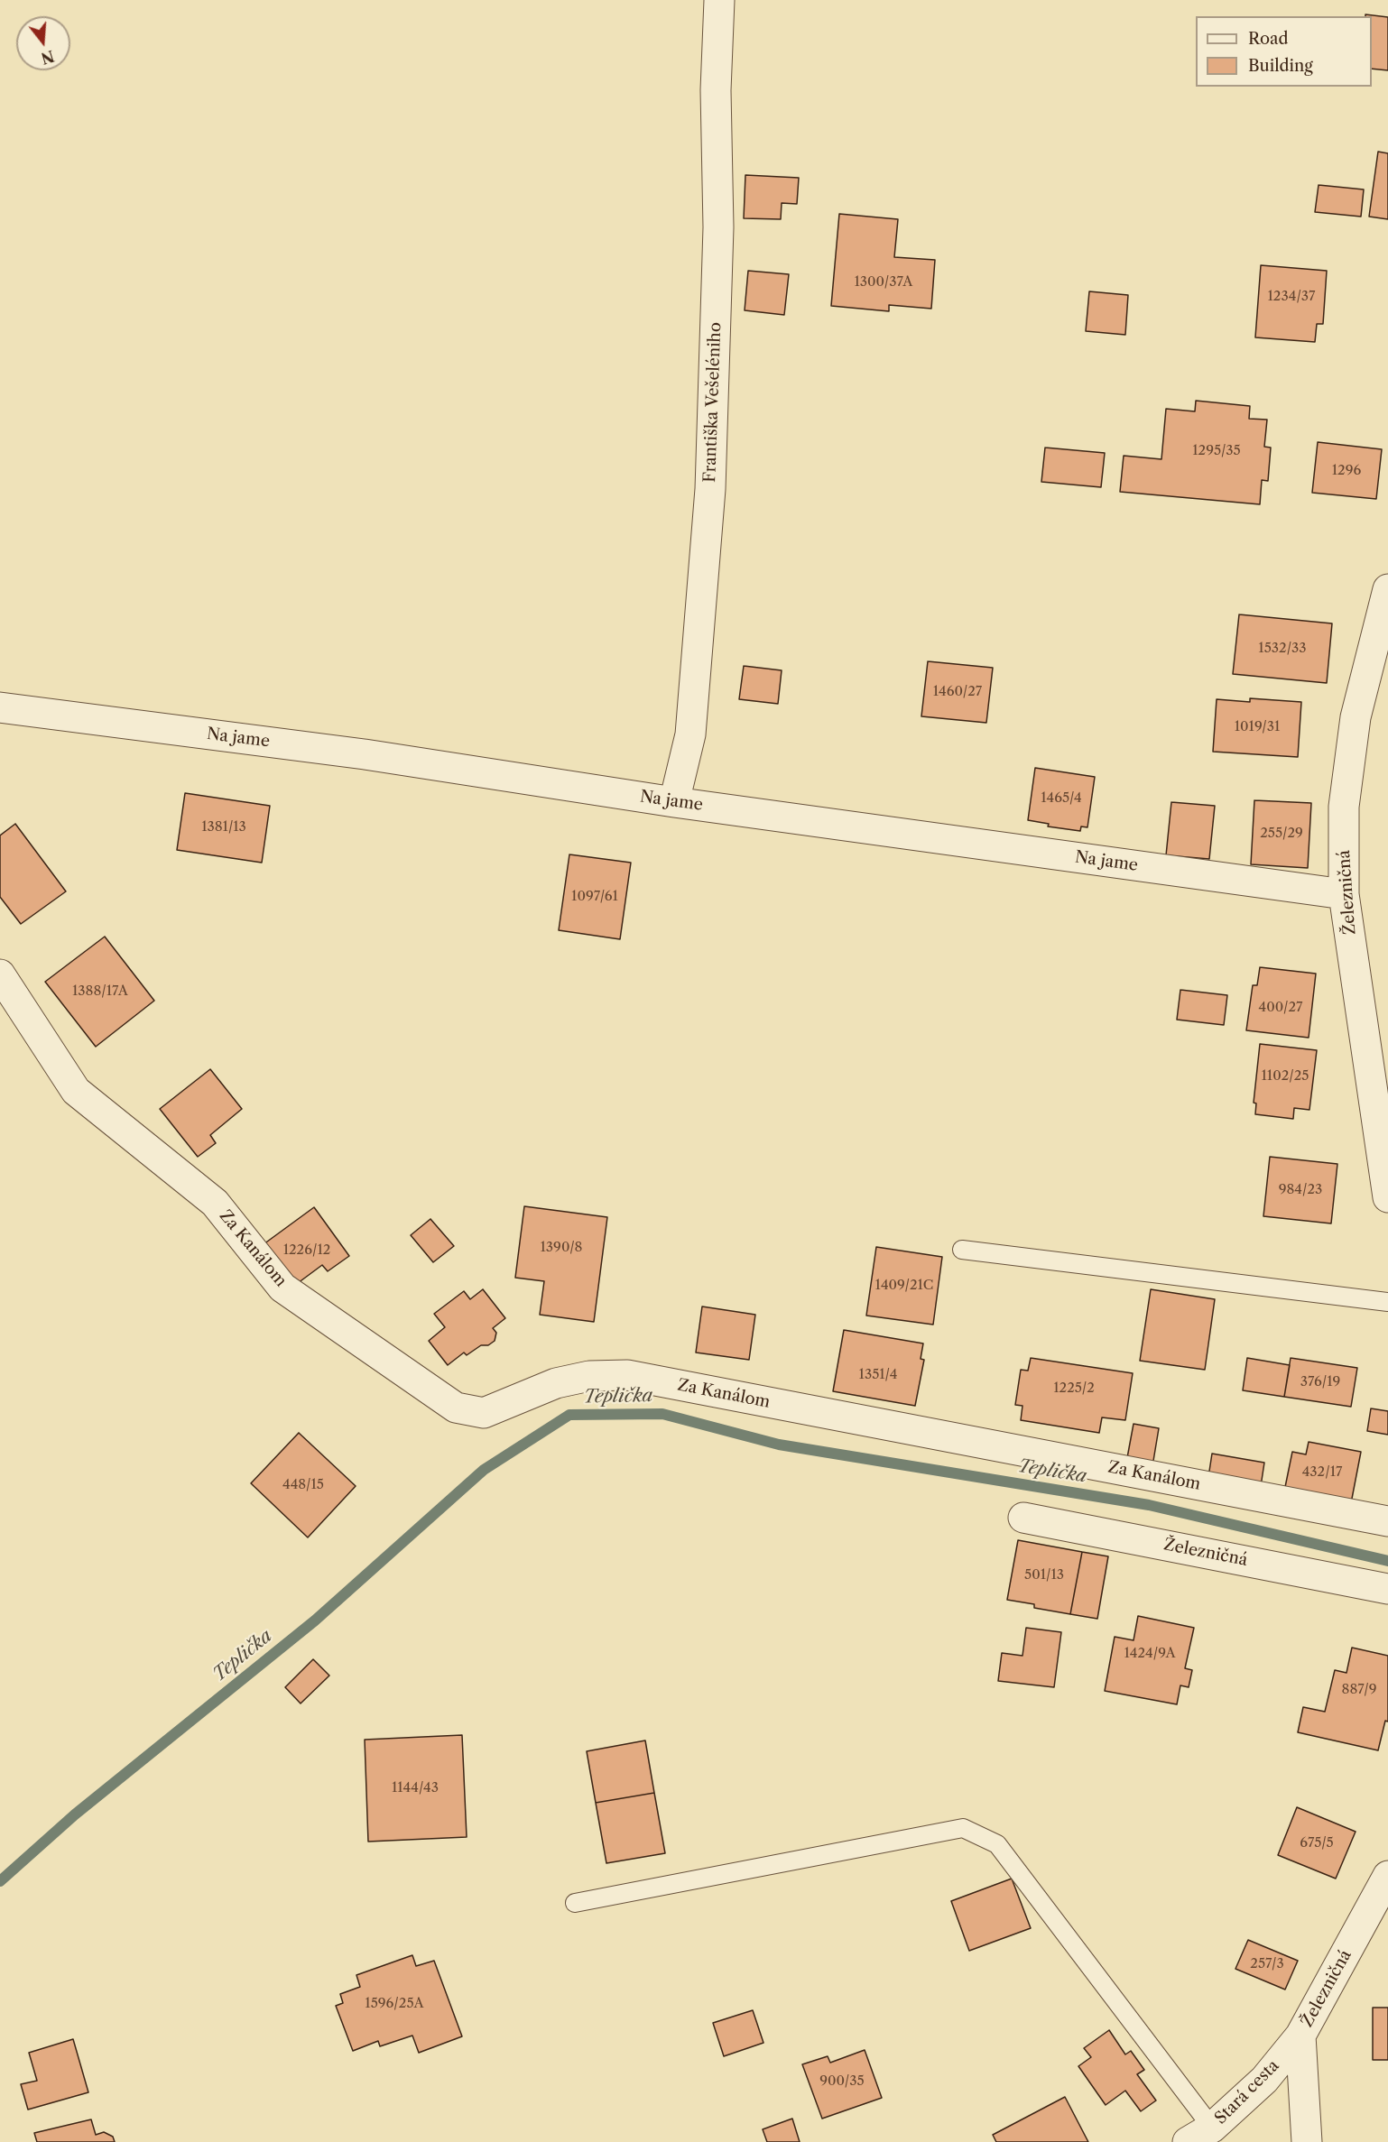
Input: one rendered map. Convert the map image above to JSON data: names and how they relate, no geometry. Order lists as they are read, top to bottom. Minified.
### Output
{"streets":{"street":["Františka Vešeléniho","Na jame","Železničná","Za Kanálom","Stará cesta"]},"crossings":[["Františka Vešeléniho","Na jame"],["Na jame","Železničná"],["Železničná","Stará cesta"]],"water":["Teplička"],"house_numbers":["1300/37A","1234/37","1295/35","1296","1532/33","1460/27","1019/31","1465/4","1381/13","255/29","1097/61","1388/17A","400/27","1102/25","984/23","1390/8","1226/12","1409/21C","1351/4","376/19","1225/2","432/17","448/15","501/13","1424/9A","887/9","1144/43","675/5","257/3","1596/25A","900/35"],"legend":["Road","Building"],"north":"bottom"}
